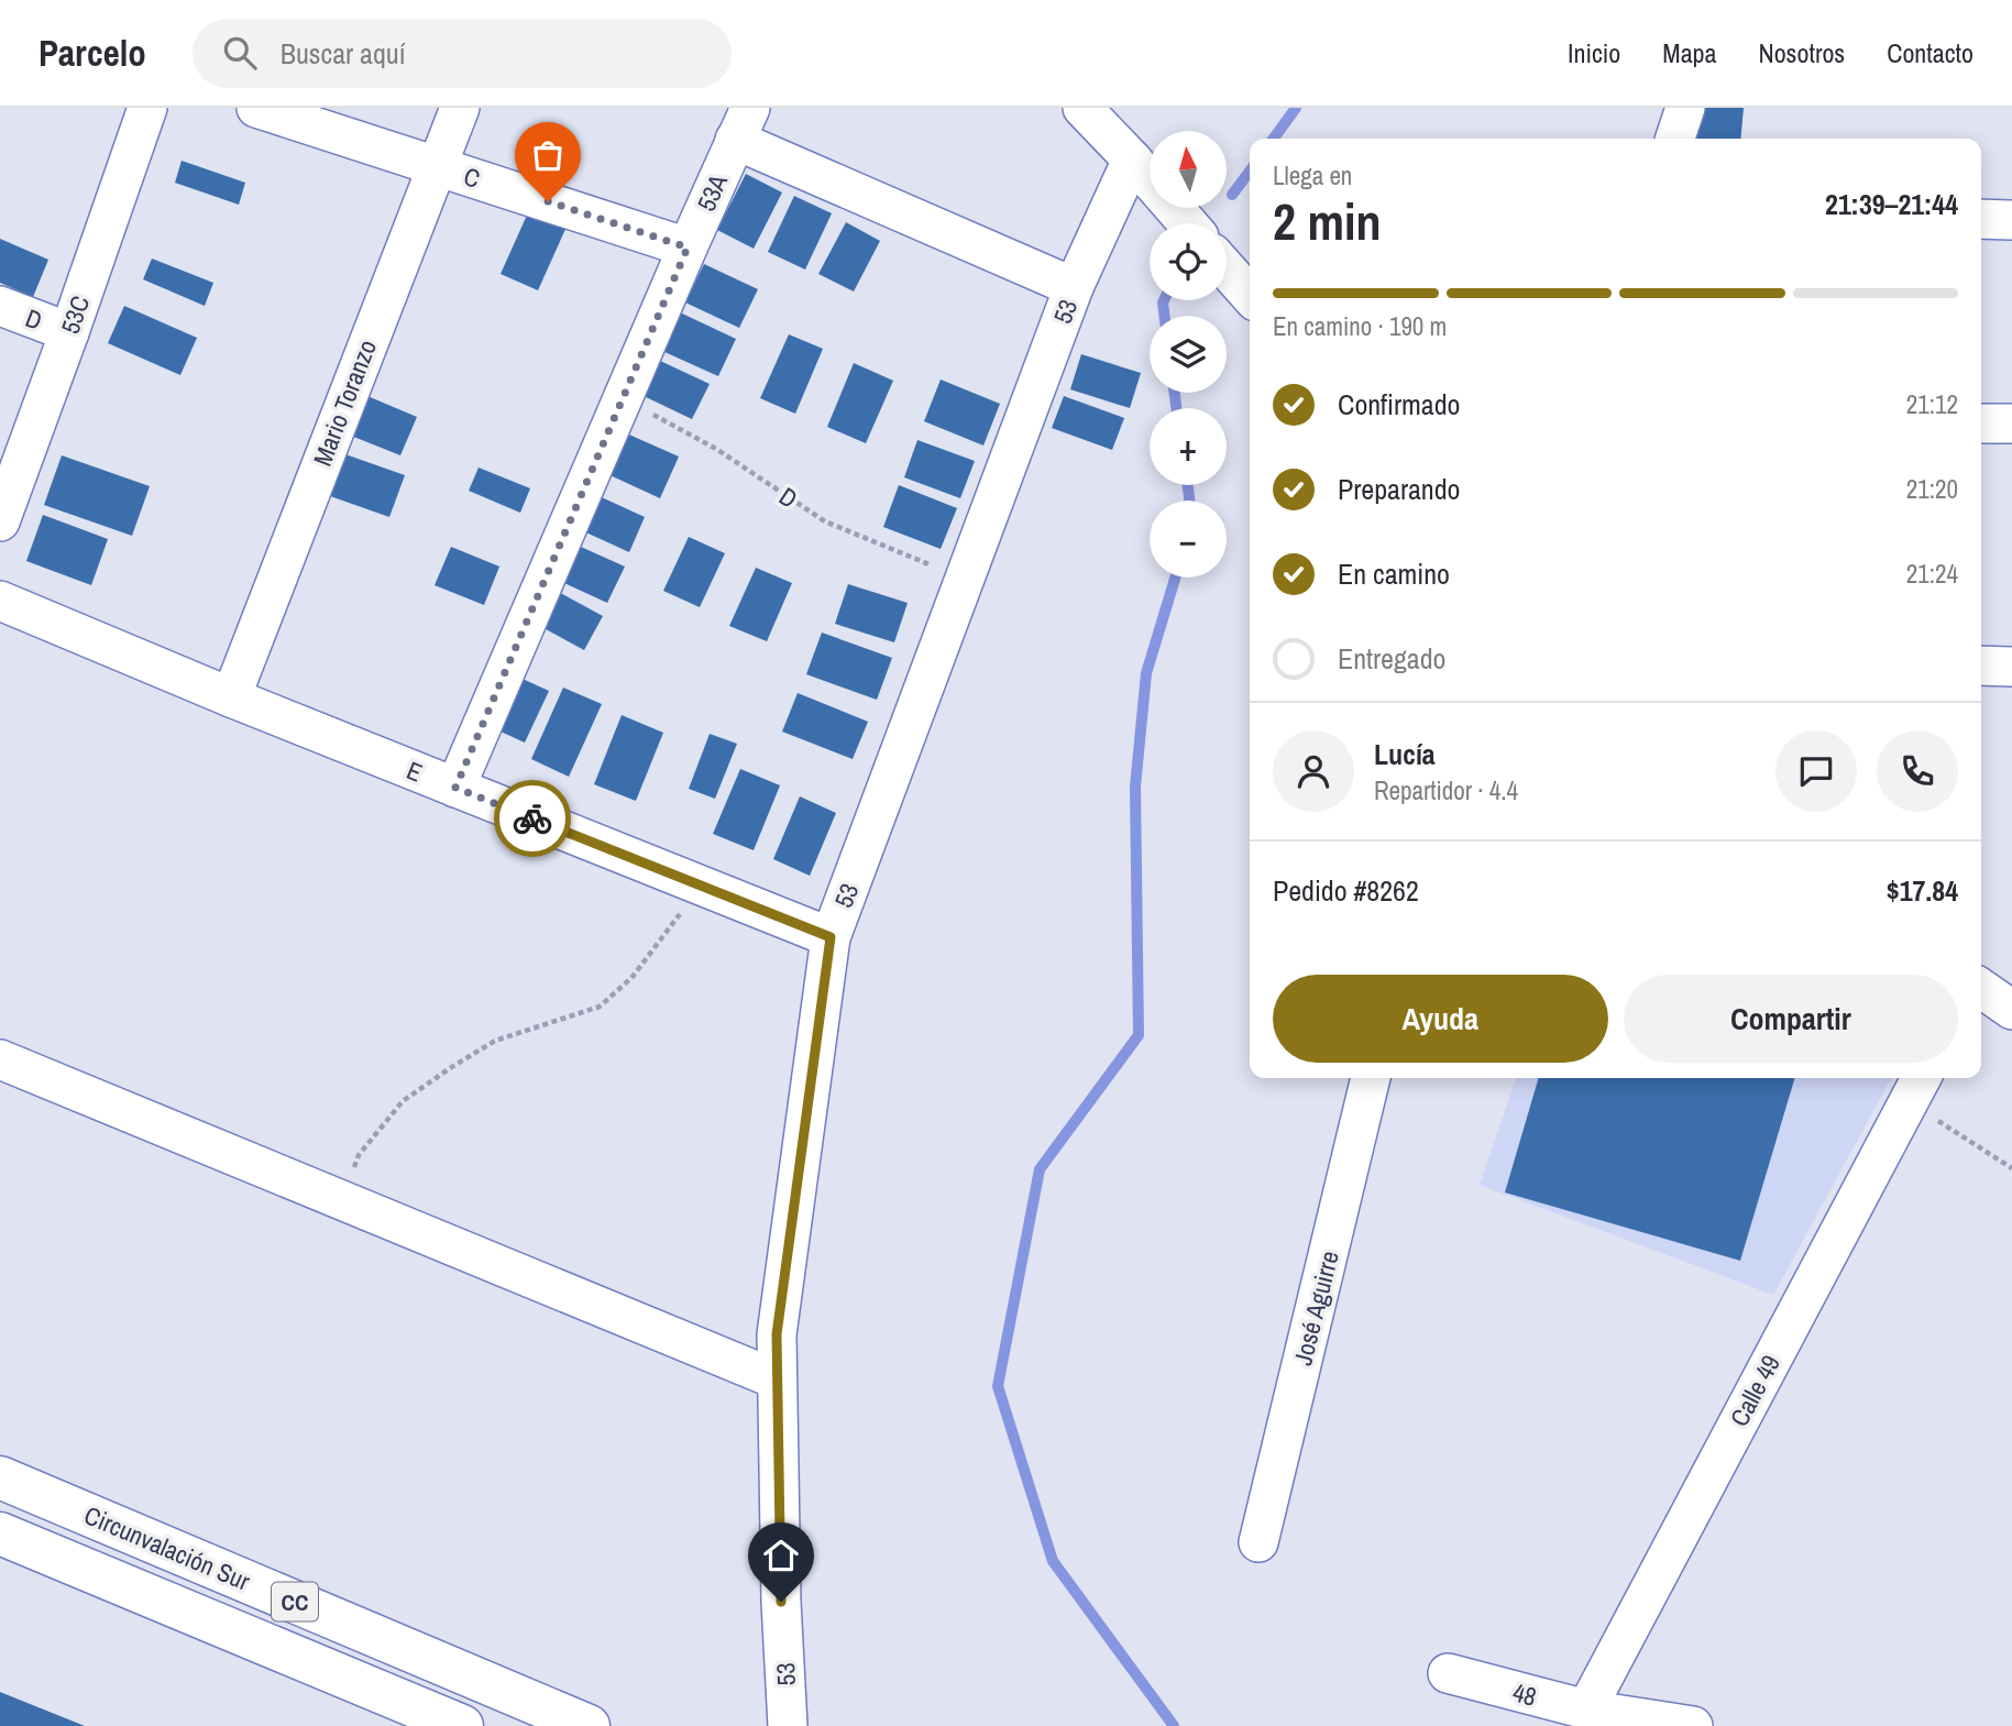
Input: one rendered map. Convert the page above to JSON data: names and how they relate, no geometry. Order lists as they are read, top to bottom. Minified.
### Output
{"streets":{"highway":["Circunvalación Sur","CC"],"street":["C","53A","53","53C","D","Mario Toranzo","E","José Aguirre","Calle 49","48"]},"crossings":[["C","53A"],["C","Mario Toranzo"],["53A","D"],["53A","E"],["53","D"],["53","E"],["53C","D"],["Mario Toranzo","E"],["Calle 49","48"]],"north":"top","page":{"header":"Parcelo","search":"Buscar aquí","nav":["Inicio","Mapa","Nosotros","Contacto"],"map_buttons":["+","−"],"heading":["2 min","Llega en","21:39–21:44"],"panel":["Lucía","Repartidor · 4.4","Pedido #8262","$17.84"],"bar":"En camino · 190 m","list":[["Confirmado","21:12"],["Preparando","21:20"],["En camino","21:24"],"Entregado"],"buttons":["Ayuda","Compartir"]}}
